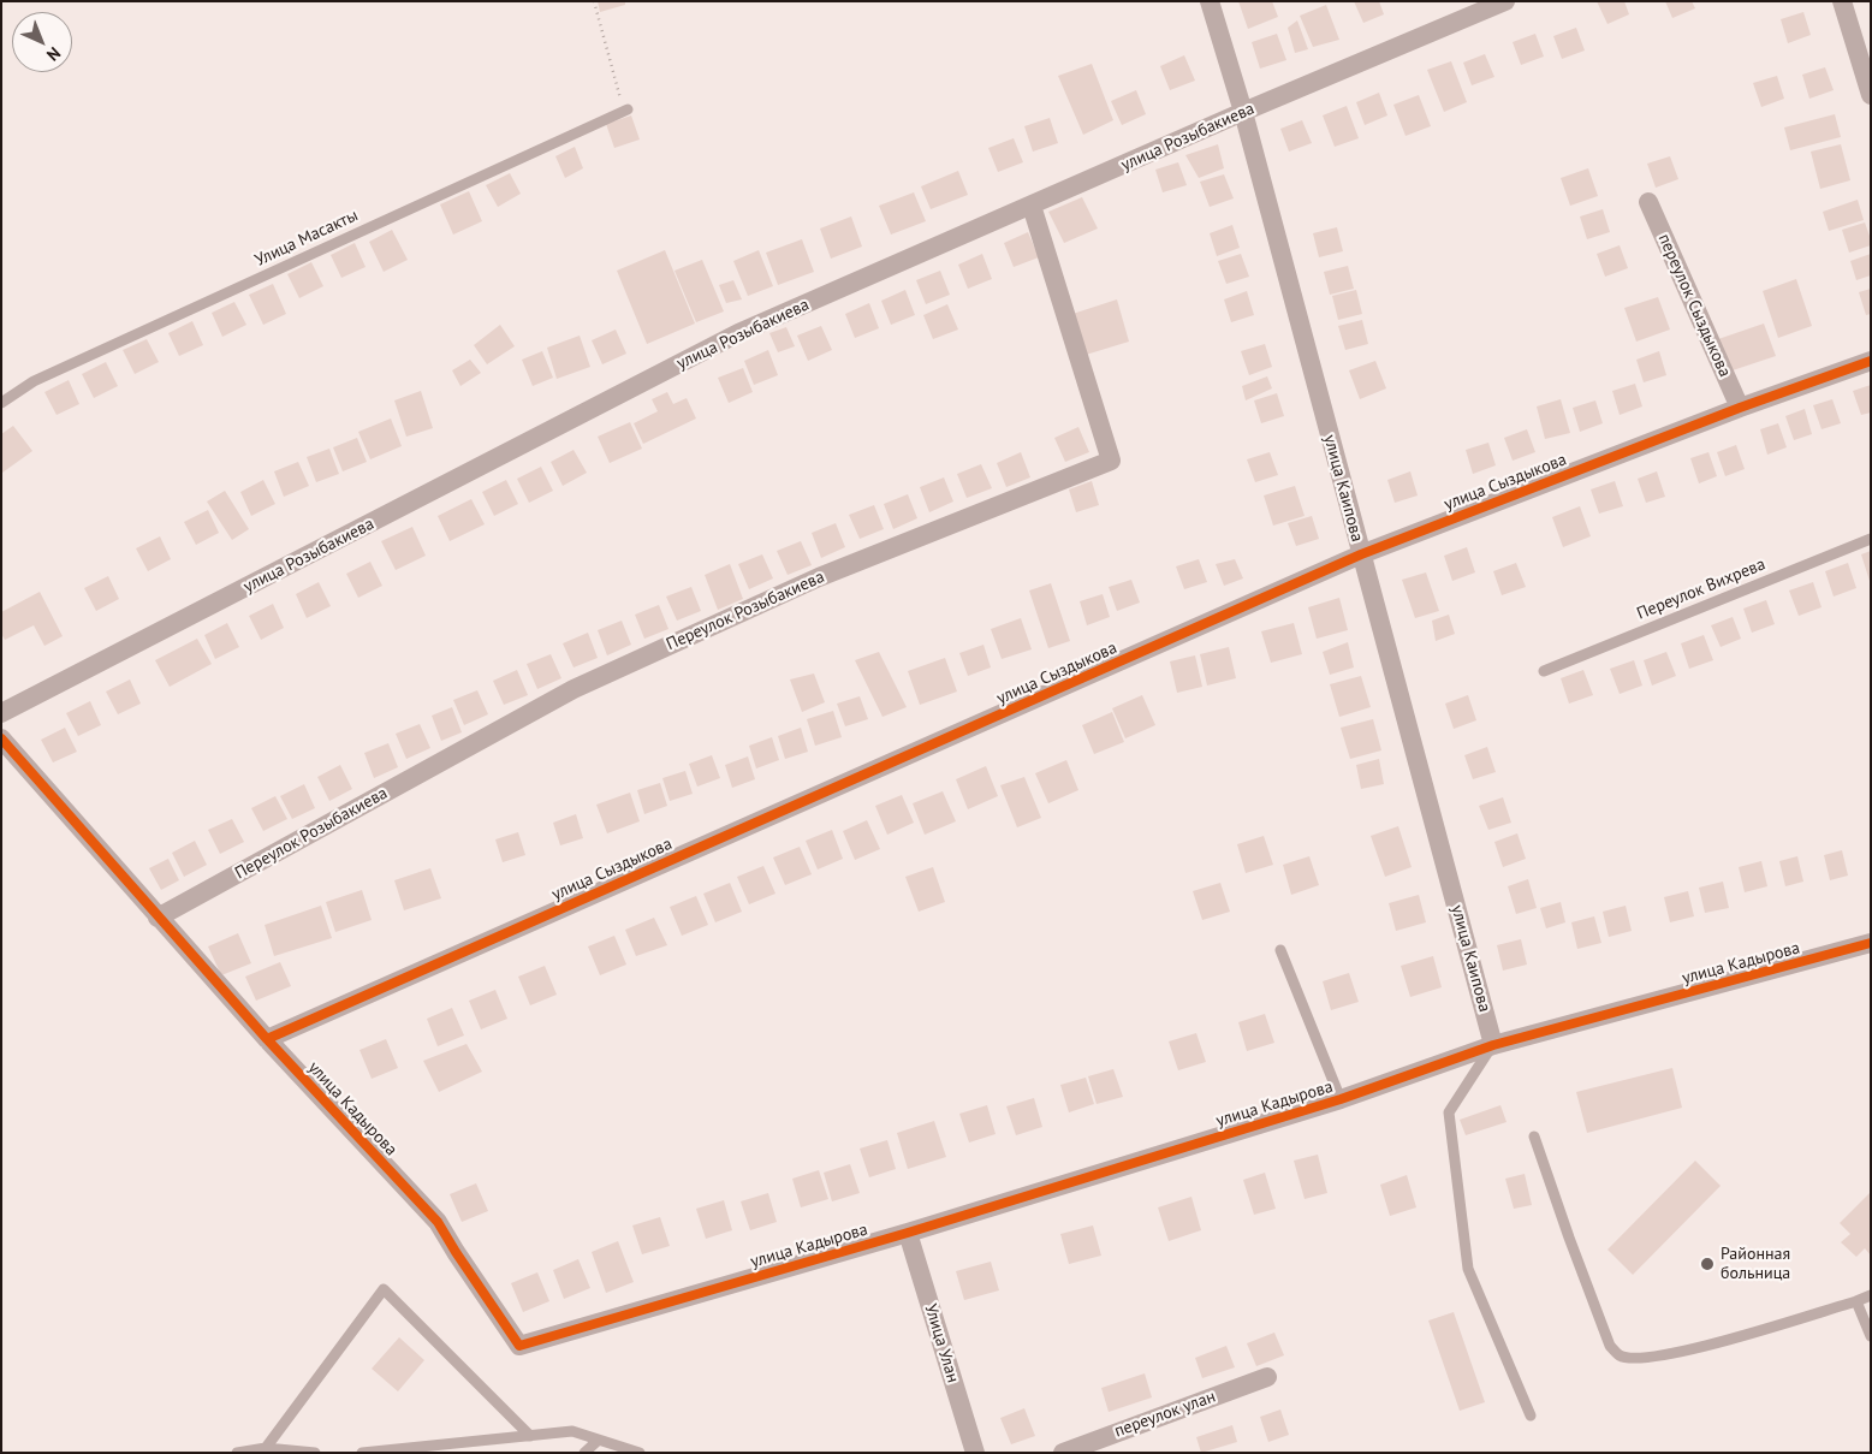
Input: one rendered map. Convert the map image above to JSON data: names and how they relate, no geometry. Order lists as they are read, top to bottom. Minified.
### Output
{"streets":{"street":["улица Розыбакиева","переулок Сыздыкова","улица Сыздыкова","улица Каипова","Переулок Розыбакиева","улица Кадырова","Улица Улан","переулок улан"],"lane":["Улица Масакты","Переулок Вихрева"]},"crossings":[["улица Розыбакиева","улица Каипова"],["улица Розыбакиева","Переулок Розыбакиева"],["переулок Сыздыкова","улица Сыздыкова"],["улица Сыздыкова","улица Каипова"],["улица Сыздыкова","улица Кадырова"],["улица Каипова","улица Кадырова"],["Переулок Розыбакиева","улица Кадырова"],["улица Кадырова","Улица Улан"]],"places":["Районная больница"],"north":"bottom right"}
